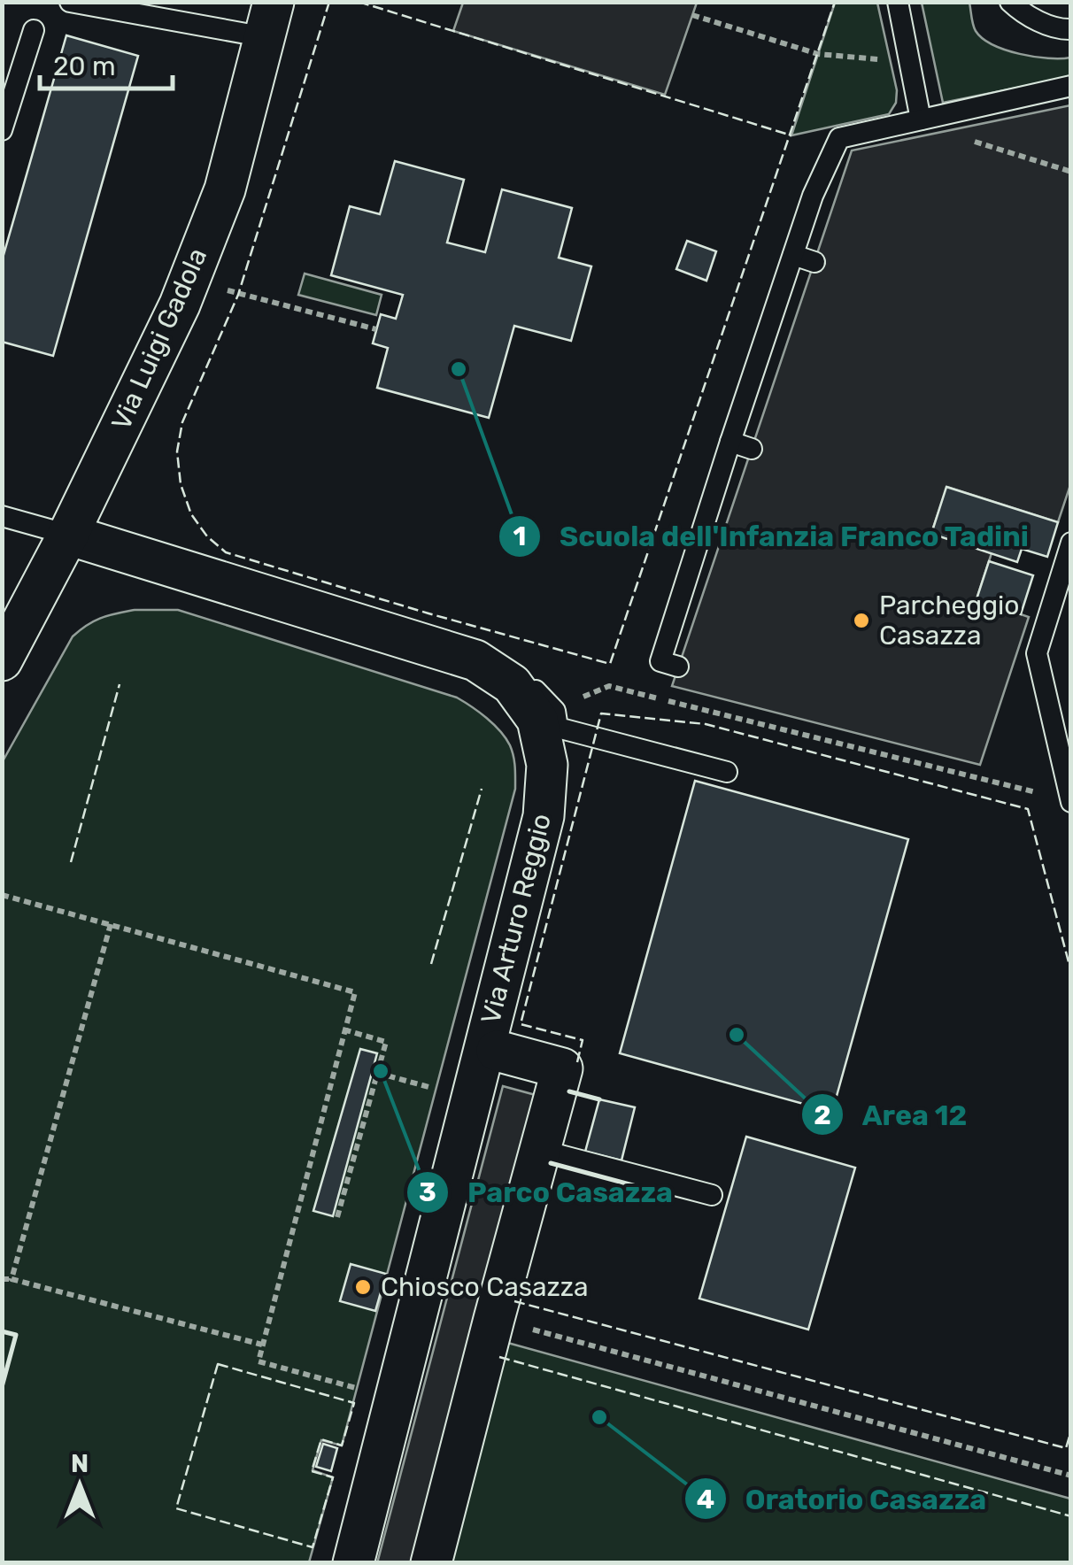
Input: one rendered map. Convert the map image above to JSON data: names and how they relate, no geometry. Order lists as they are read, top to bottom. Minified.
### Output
{"streets":{"street":["Via Luigi Gadola","Via Arturo Reggio"]},"crossings":[["Via Luigi Gadola","Via Arturo Reggio"]],"places":["Scuola dell'Infanzia Franco Tadini","Parcheggio Casazza","Area 12","Parco Casazza","Chiosco Casazza","Oratorio Casazza"],"scale_bar":"20 m","north":"top"}
